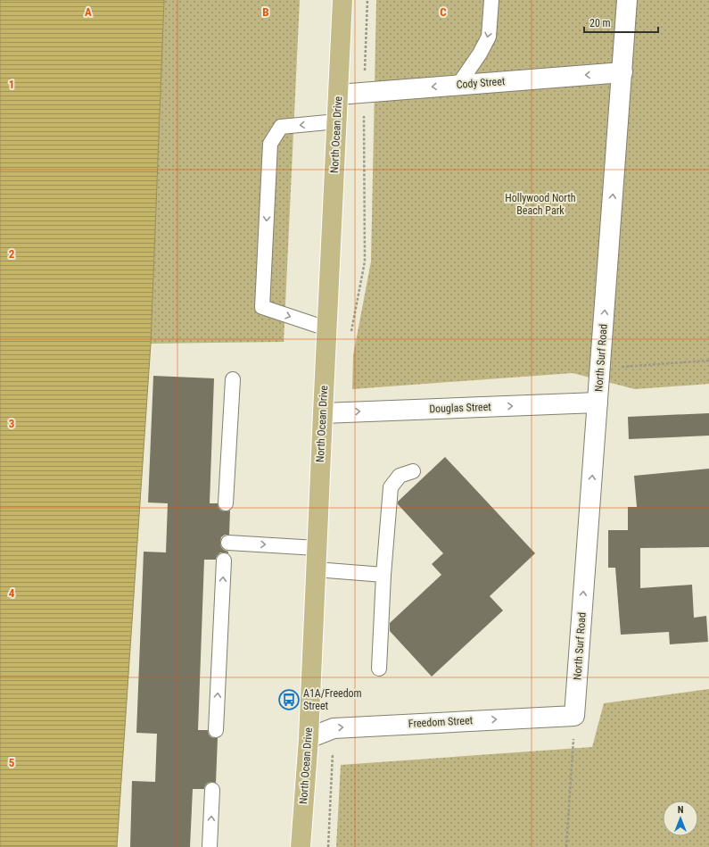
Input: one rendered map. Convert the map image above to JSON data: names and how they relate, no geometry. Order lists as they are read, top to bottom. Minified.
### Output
{"streets":{"main road":["North Ocean Drive"],"street":["Cody Street","North Surf Road","Douglas Street","Freedom Street"]},"crossings":[["Cody Street","North Ocean Drive"],["Cody Street","North Surf Road"],["North Ocean Drive","Douglas Street"],["North Ocean Drive","Freedom Street"],["North Surf Road","Douglas Street"],["North Surf Road","Freedom Street"]],"one_way":["Cody Street","North Surf Road","Douglas Street","Freedom Street"],"parks":["Hollywood North Beach Park"],"places":{"bus stop":["A1A/Freedom Street"]},"scale_bar":"20 m","north":"top","grid":{"columns":["A","B","C"],"rows":["1","2","3","4","5"]}}
